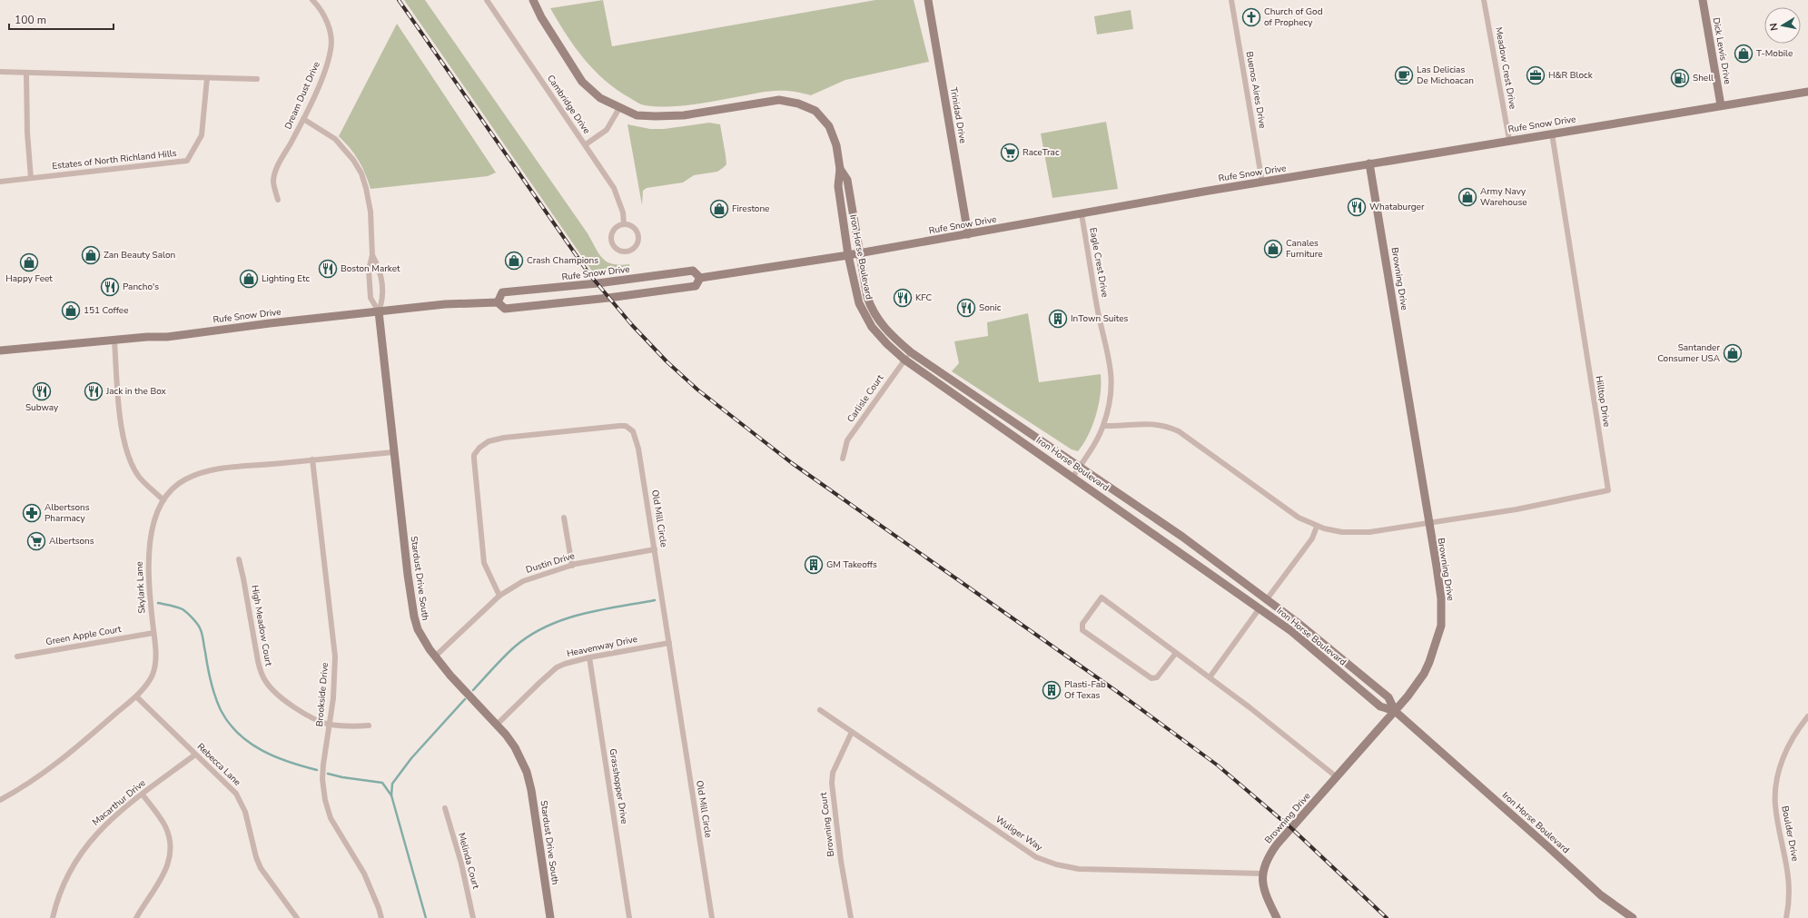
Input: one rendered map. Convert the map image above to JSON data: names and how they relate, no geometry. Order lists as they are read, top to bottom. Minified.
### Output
{"streets":{"street":["Dick Lewis Drive","Meadow Crest Drive","Buenos Aires Drive","Dream Dust Drive","Cambridge Drive","Trinidad Drive","Rufe Snow Drive","Estates of North Richland Hills","Iron Horse Boulevard","Eagle Crest Drive","Browning Drive","Carlisle Court","Hilltop Drive","Old Mill Circle","Dustin Drive","Stardust Drive South","Skylark Lane","High Meadow Court","Green Apple Court","Heavenway Drive","Brookside Drive","Rebecca Lane","Grasshopper Drive","Macarthur Drive","Browning Court","Wuliger Way","Boulder Drive","Melinda Court"]},"crossings":[["Dick Lewis Drive","Rufe Snow Drive"],["Meadow Crest Drive","Rufe Snow Drive"],["Buenos Aires Drive","Rufe Snow Drive"],["Trinidad Drive","Rufe Snow Drive"],["Rufe Snow Drive","Iron Horse Boulevard"],["Rufe Snow Drive","Eagle Crest Drive"],["Rufe Snow Drive","Browning Drive"],["Rufe Snow Drive","Hilltop Drive"],["Rufe Snow Drive","Stardust Drive South"],["Iron Horse Boulevard","Eagle Crest Drive"],["Iron Horse Boulevard","Browning Drive"],["Iron Horse Boulevard","Carlisle Court"],["Browning Drive","Hilltop Drive"],["Browning Drive","Wuliger Way"],["Old Mill Circle","Dustin Drive"],["Old Mill Circle","Heavenway Drive"],["Dustin Drive","Stardust Drive South"],["Stardust Drive South","Skylark Lane"],["Stardust Drive South","Heavenway Drive"],["Skylark Lane","Green Apple Court"],["Skylark Lane","Brookside Drive"],["Skylark Lane","Rebecca Lane"],["High Meadow Court","Brookside Drive"],["Heavenway Drive","Grasshopper Drive"],["Rebecca Lane","Macarthur Drive"],["Browning Court","Wuliger Way"]],"places":{"church":["Church of God of Prophecy"],"shop":["T-Mobile","Army Navy Warehouse","Firestone","Canales Furniture","Zan Beauty Salon","Crash Champions","Happy Feet","Lighting Etc","151 Coffee","Santander Consumer USA"],"cafe":["Las Delicias De Michoacan"],"office":["H&R Block"],"fuel station":["Shell"],"supermarket":["RaceTrac","Albertsons"],"restaurant":["Whataburger","Boston Market","Pancho's","KFC","Sonic","Subway","Jack in the Box"],"building":["InTown Suites","GM Takeoffs","Plasti-Fab Of Texas"],"pharmacy":["Albertsons Pharmacy"]},"scale_bar":"100 m","north":"left"}
